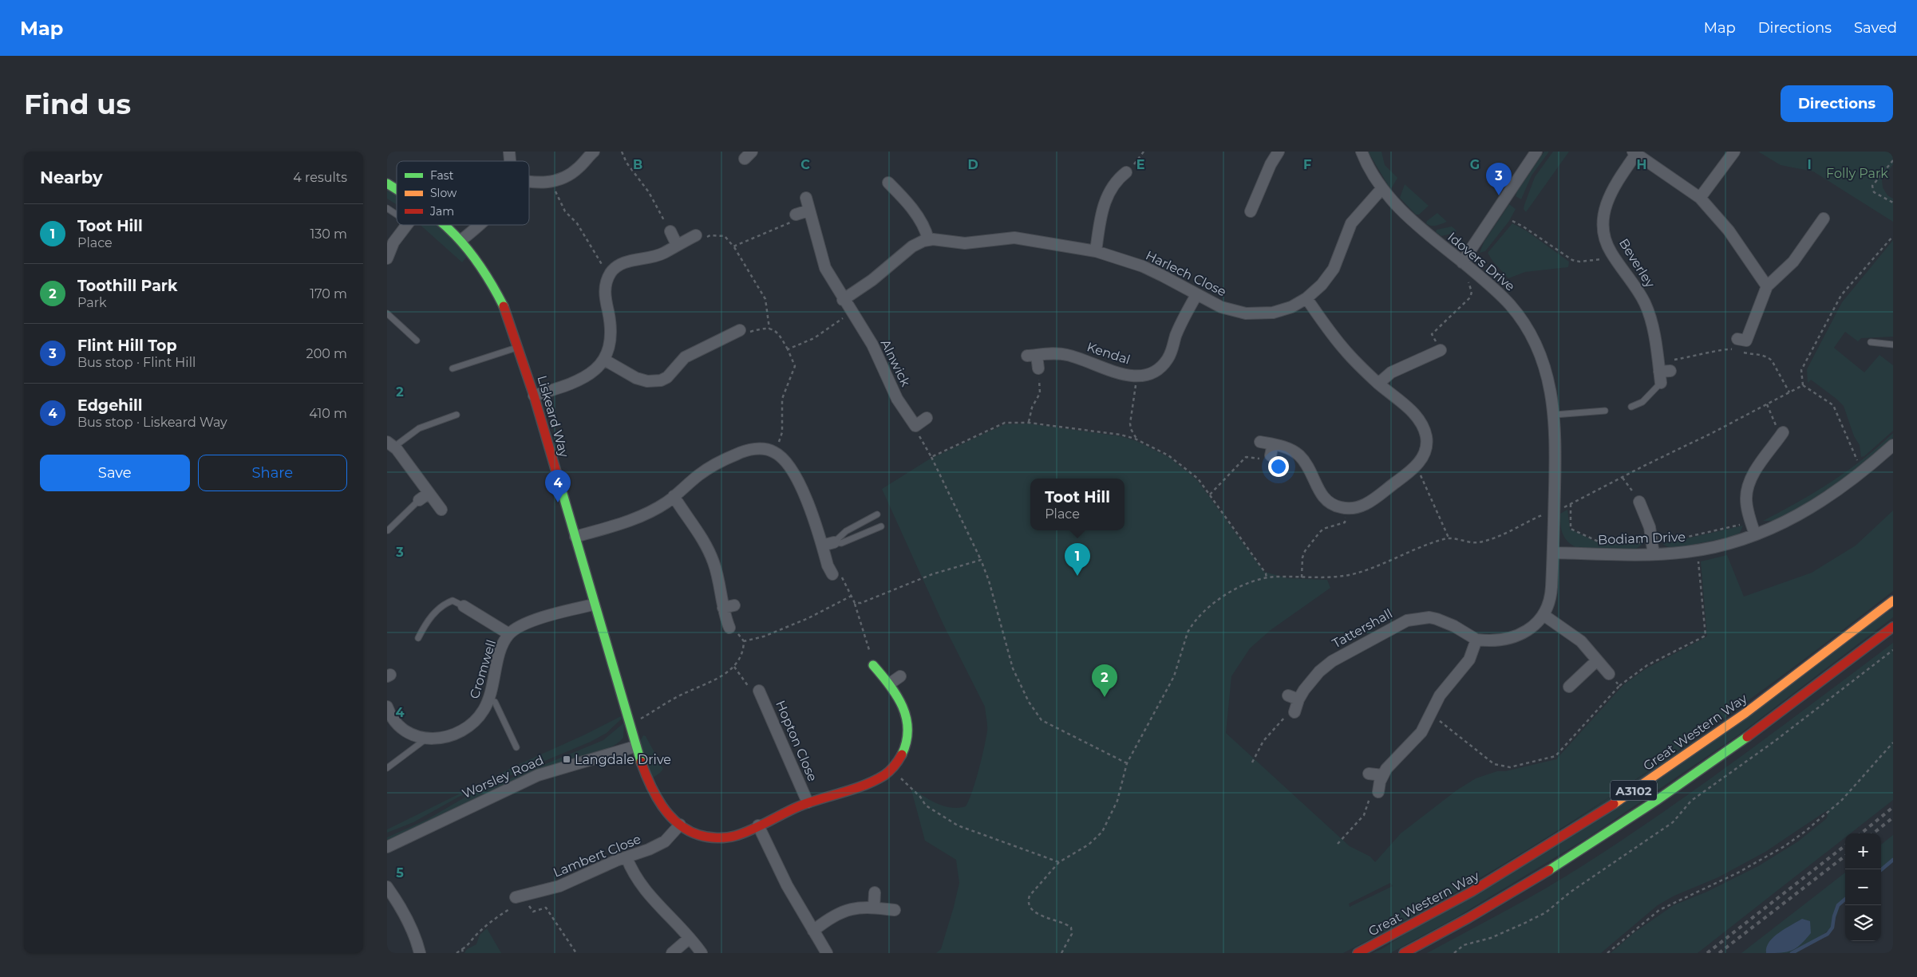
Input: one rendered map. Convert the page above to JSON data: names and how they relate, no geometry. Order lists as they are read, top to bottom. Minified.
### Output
{"streets":{"main road":["Liskeard Way","Great Western Way","A3102"],"street":["Idovers Drive","Beverley","Harlech Close","Kendal","Alnwick","Bodiam Drive","Tattershall","Cromwell","Hopton Close","Worsley Road","Lambert Close"]},"crossings":[["Idovers Drive","Harlech Close"],["Idovers Drive","Bodiam Drive"],["Idovers Drive","Tattershall"],["Harlech Close","Kendal"],["Liskeard Way","Cromwell"],["Liskeard Way","Worsley Road"],["Bodiam Drive","Tattershall"]],"parks":["Folly Park"],"places":{"transit":["Langdale Drive"]},"legend":["Fast","Slow","Jam"],"page":{"header":"Map","nav":["Map","Directions","Saved"],"buttons":["Directions",["Save","Share"]],"title":"Find us","heading":["Nearby","4 results"],"pins":["3","4","1","2"],"list":[{"mark":"1","name":"Toot Hill","note":"Place","value":"130 m"},{"mark":"2","name":"Toothill Park","note":"Park","value":"170 m"},{"mark":"3","name":"Flint Hill Top","note":"Bus stop · Flint Hill","value":"200 m"},{"mark":"4","name":"Edgehill","note":"Bus stop · Liskeard Way","value":"410 m"}],"popup":["Toot Hill","Place"],"map_buttons":["+","−"]},"grid":{"columns":["B","C","D","E","F","G","H","I"],"rows":["2","3","4","5"]}}
